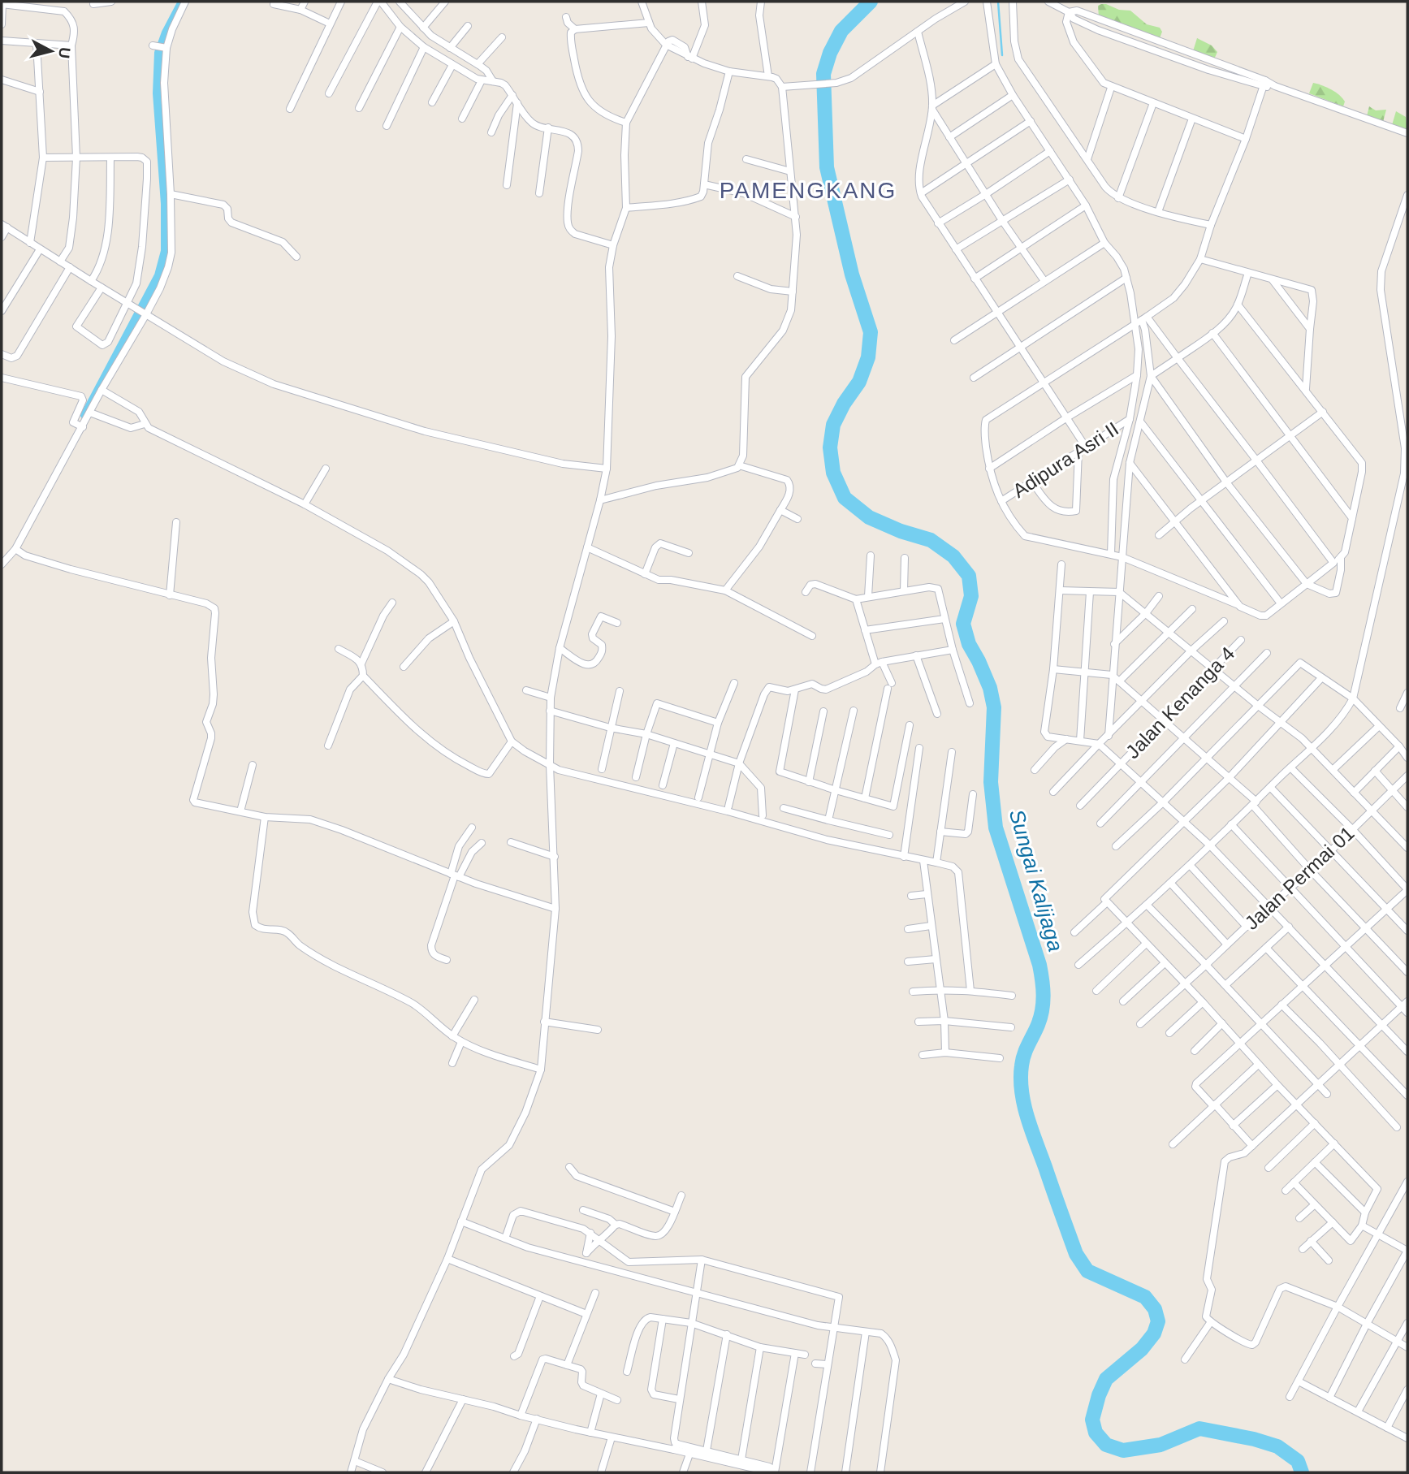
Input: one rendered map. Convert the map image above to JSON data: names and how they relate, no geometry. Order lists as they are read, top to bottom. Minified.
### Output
{"streets":{"street":["Adipura Asri II","Jalan Kenanga 4","Jalan Permai 01"]},"districts":["PAMENGKANG"],"water":["Sungai Kalijaga"],"north":"right"}
